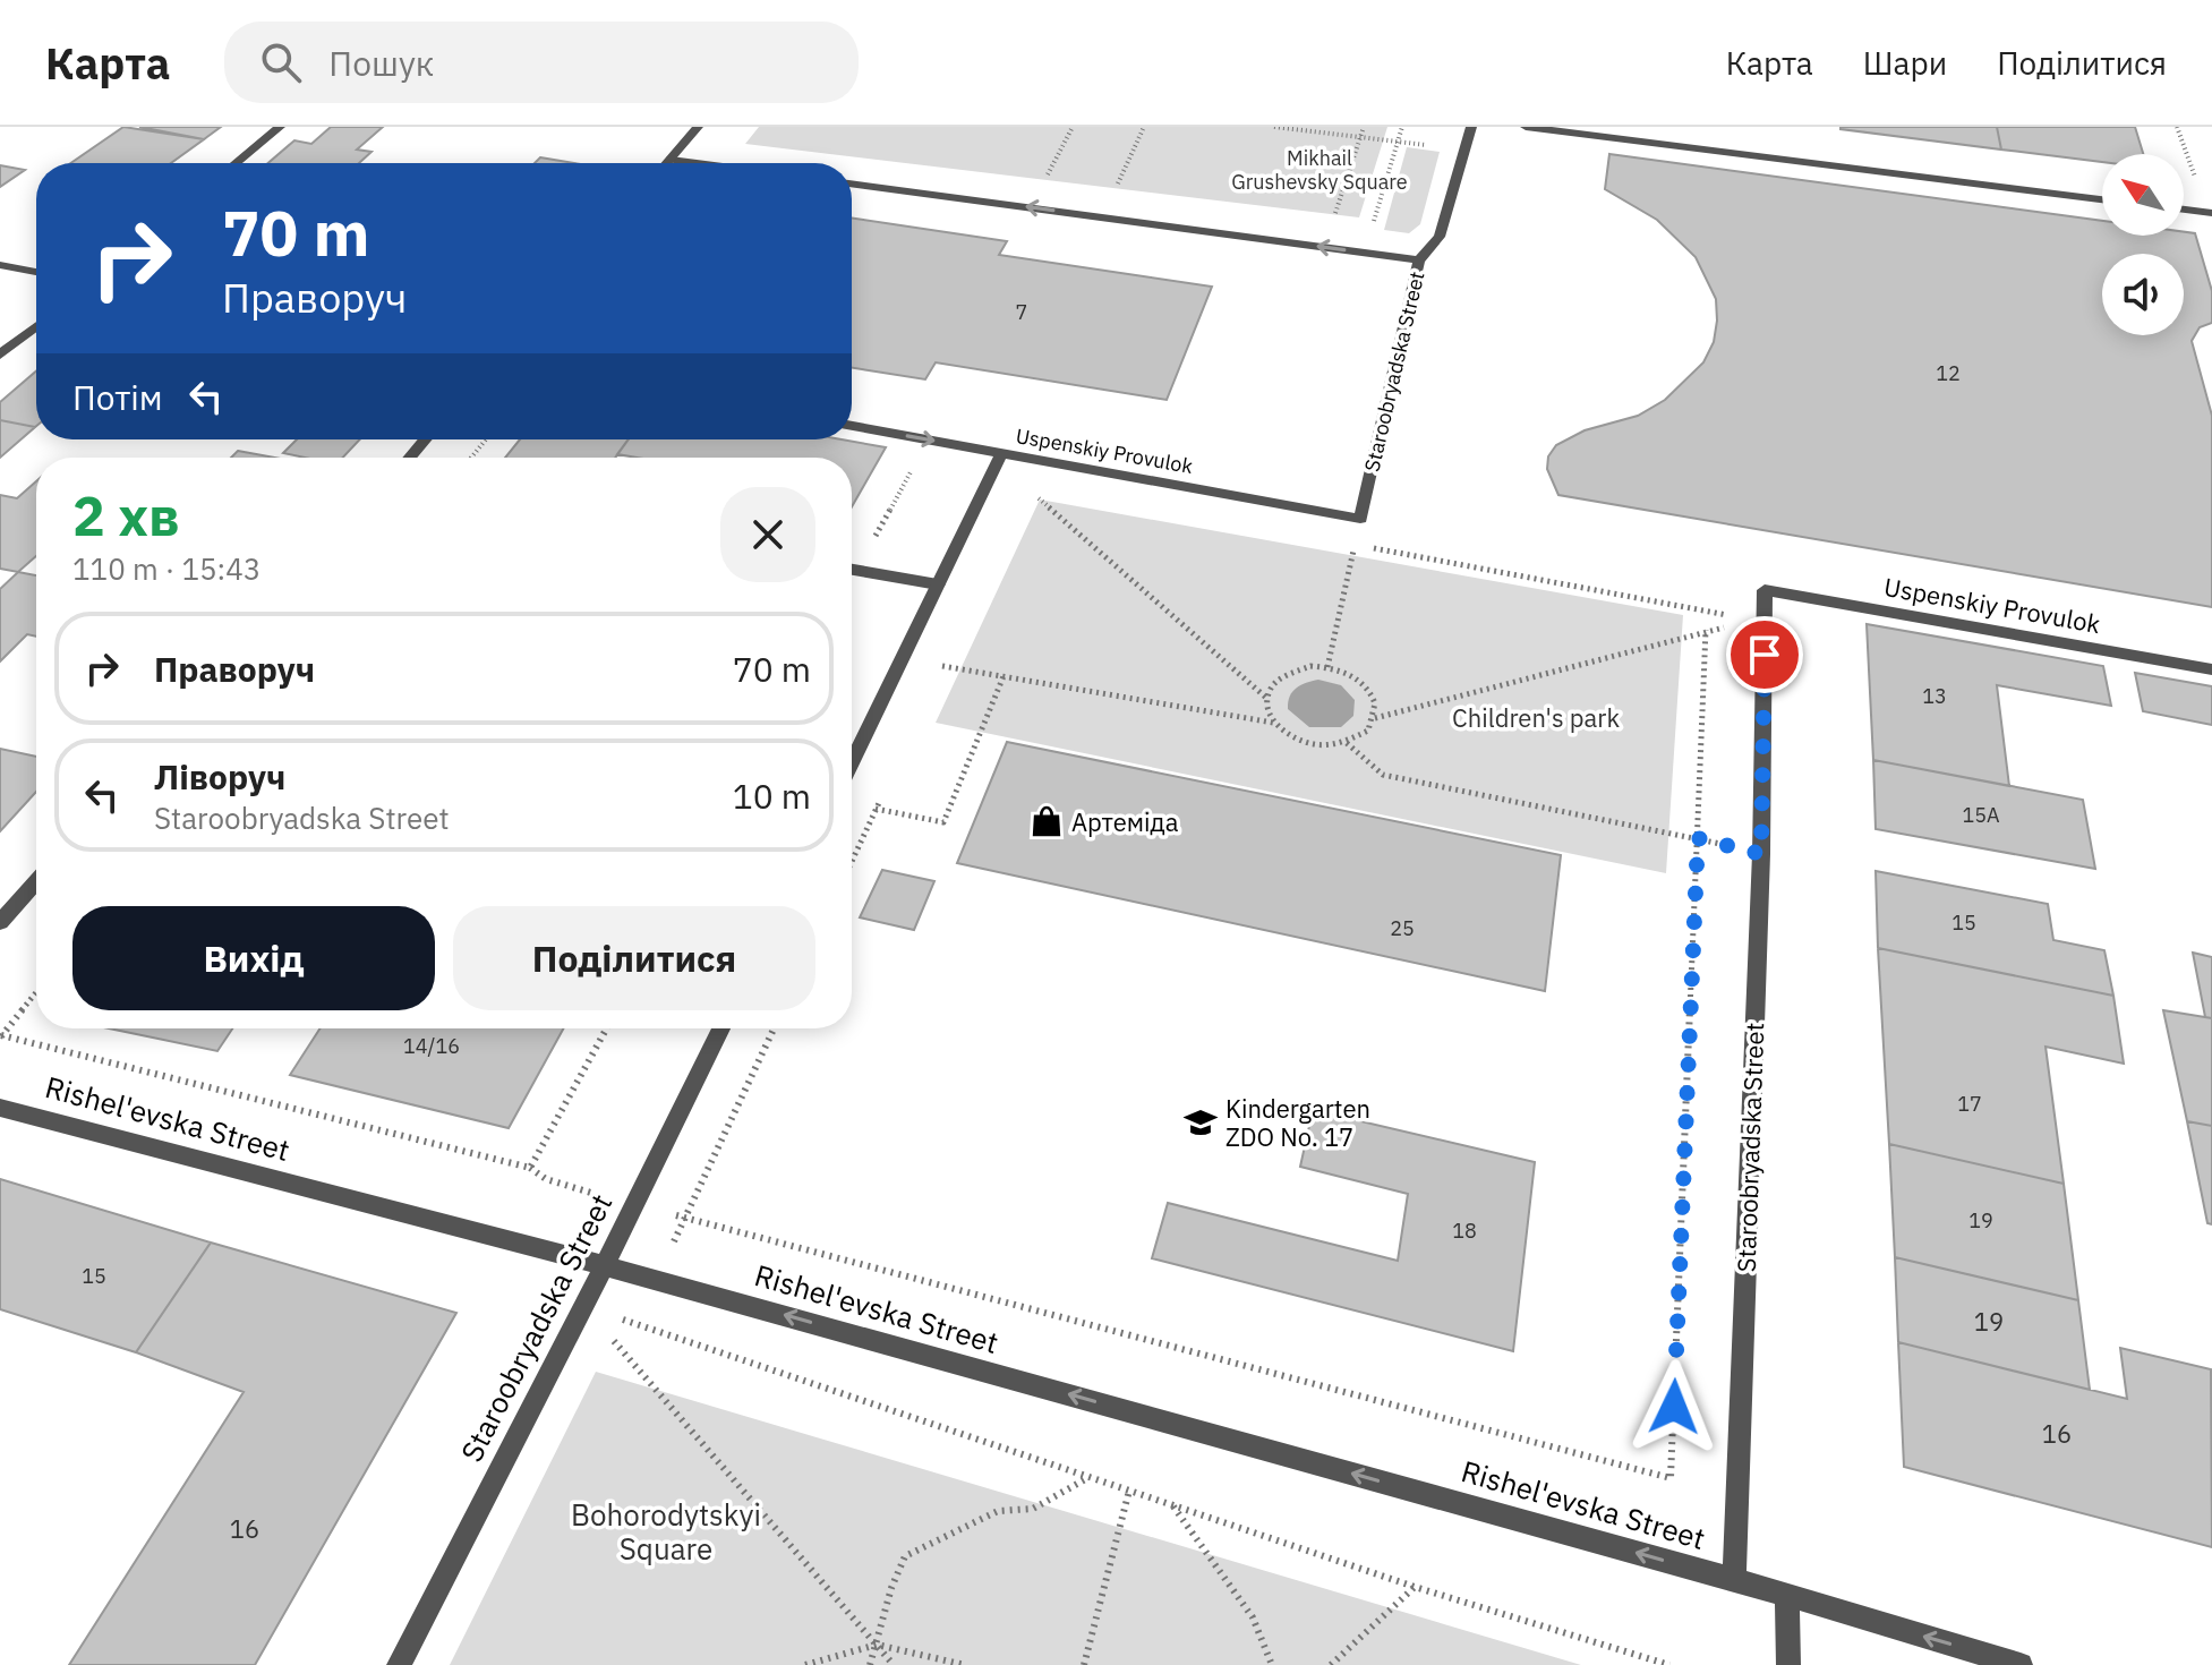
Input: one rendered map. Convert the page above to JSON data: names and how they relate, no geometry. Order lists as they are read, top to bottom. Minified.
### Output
{"streets":{"street":["Staroobryadska Street","Uspenskiy Provulok","Rishel'evska Street"]},"crossings":[["Staroobryadska Street","Uspenskiy Provulok"],["Staroobryadska Street","Rishel'evska Street"]],"one_way":["Rishel'evska Street"],"parks":["Mikhail Grushevsky Square","Children's park","Bohorodytskyi Square"],"places":{"shop":["Артеміда"],"school or university":["Kindergarten ZDO No. 17"]},"house_numbers":["7","12","13","15А","15","25","14/16","17","19","18","15","19","16","16"],"north":"top left","page":{"header":"Карта","search":"Пошук","nav":["Карта","Шари","Поділитися"],"turn":["70 m","Праворуч"],"then":"Потім","heading":["2 хв","110 m · 15:43"],"list":[{"name":"Праворуч","value":"70 m"},{"name":"Ліворуч","note":"Staroobryadska Street","value":"10 m"}],"buttons":["Вихід","Поділитися"]}}
